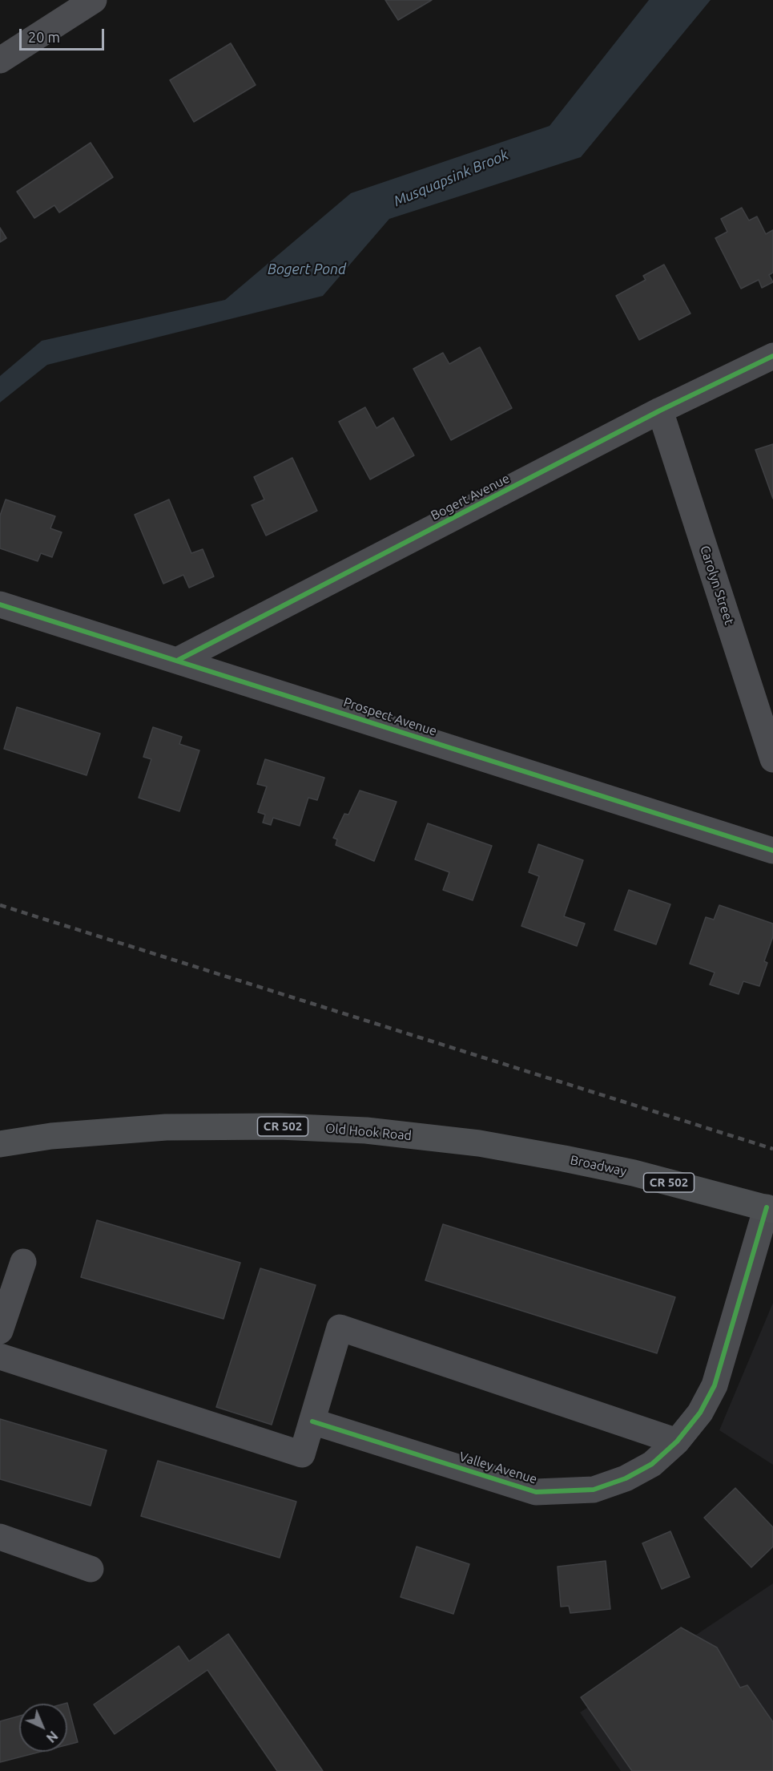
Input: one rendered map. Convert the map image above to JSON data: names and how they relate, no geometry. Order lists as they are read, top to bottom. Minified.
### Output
{"streets":{"main road":["CR 502","Old Hook Road","Broadway"],"street":["Bogert Avenue","Carolyn Street","Prospect Avenue","Valley Avenue"]},"crossings":[["Bogert Avenue","Carolyn Street"],["Bogert Avenue","Prospect Avenue"],["Old Hook Road","Broadway"],["Broadway","Valley Avenue"]],"water":["Musquapsink Brook","Bogert Pond"],"scale_bar":"20 m","north":"bottom right"}
